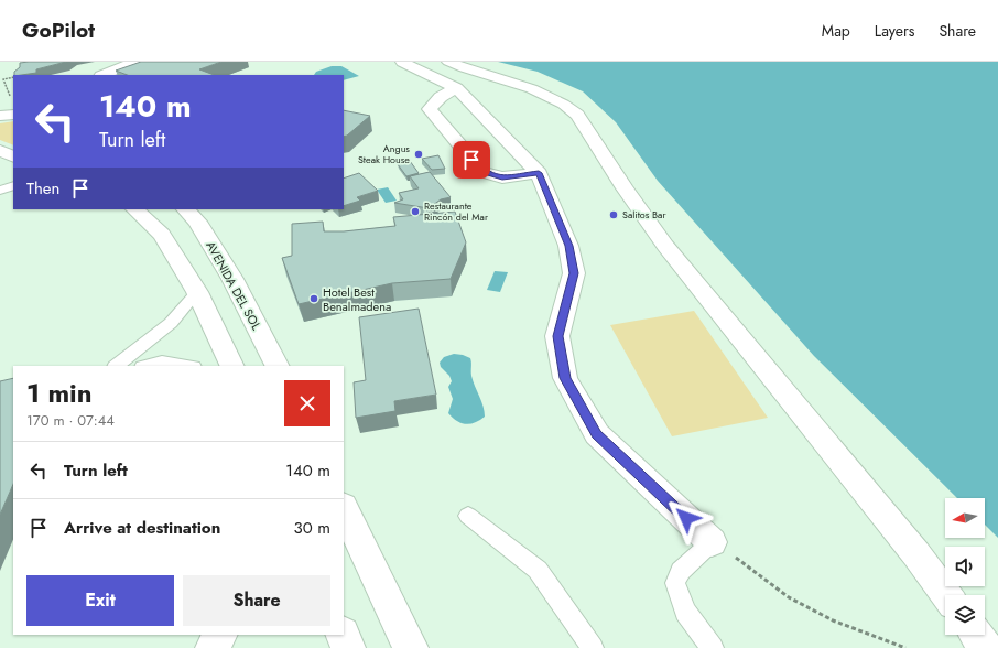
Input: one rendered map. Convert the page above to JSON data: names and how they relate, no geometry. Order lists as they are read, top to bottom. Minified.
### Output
{"streets":{"street":["AVENIDA DEL SOL"]},"places":["Angus Steak House","Restaurante Rincón del Mar","Salitos Bar","Hotel Best Benalmadena"],"north":"left","page":{"header":"GoPilot","nav":["Map","Layers","Share"],"turn":["140 m","Turn left"],"then":"Then","heading":["1 min","170 m · 07:44"],"list":[{"name":"Turn left","value":"140 m"},{"name":"Arrive at destination","value":"30 m"}],"buttons":["Exit","Share"]}}
